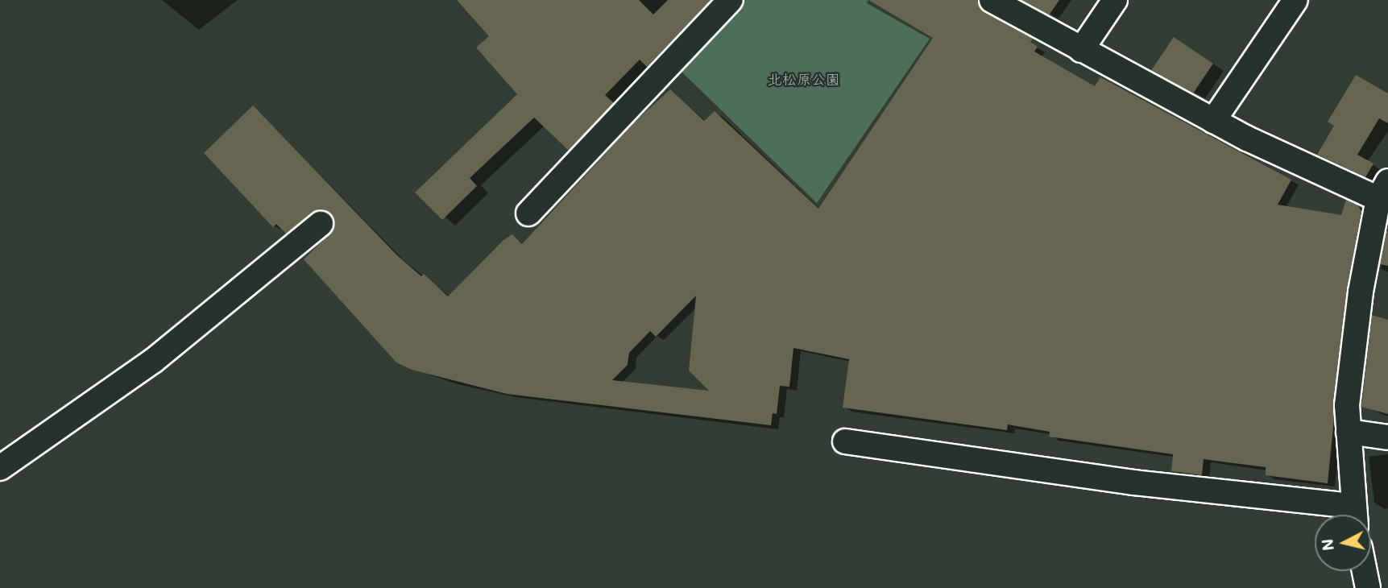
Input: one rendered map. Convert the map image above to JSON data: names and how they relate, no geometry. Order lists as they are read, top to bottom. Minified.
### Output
{"parks":["北松原公園"],"north":"left"}
